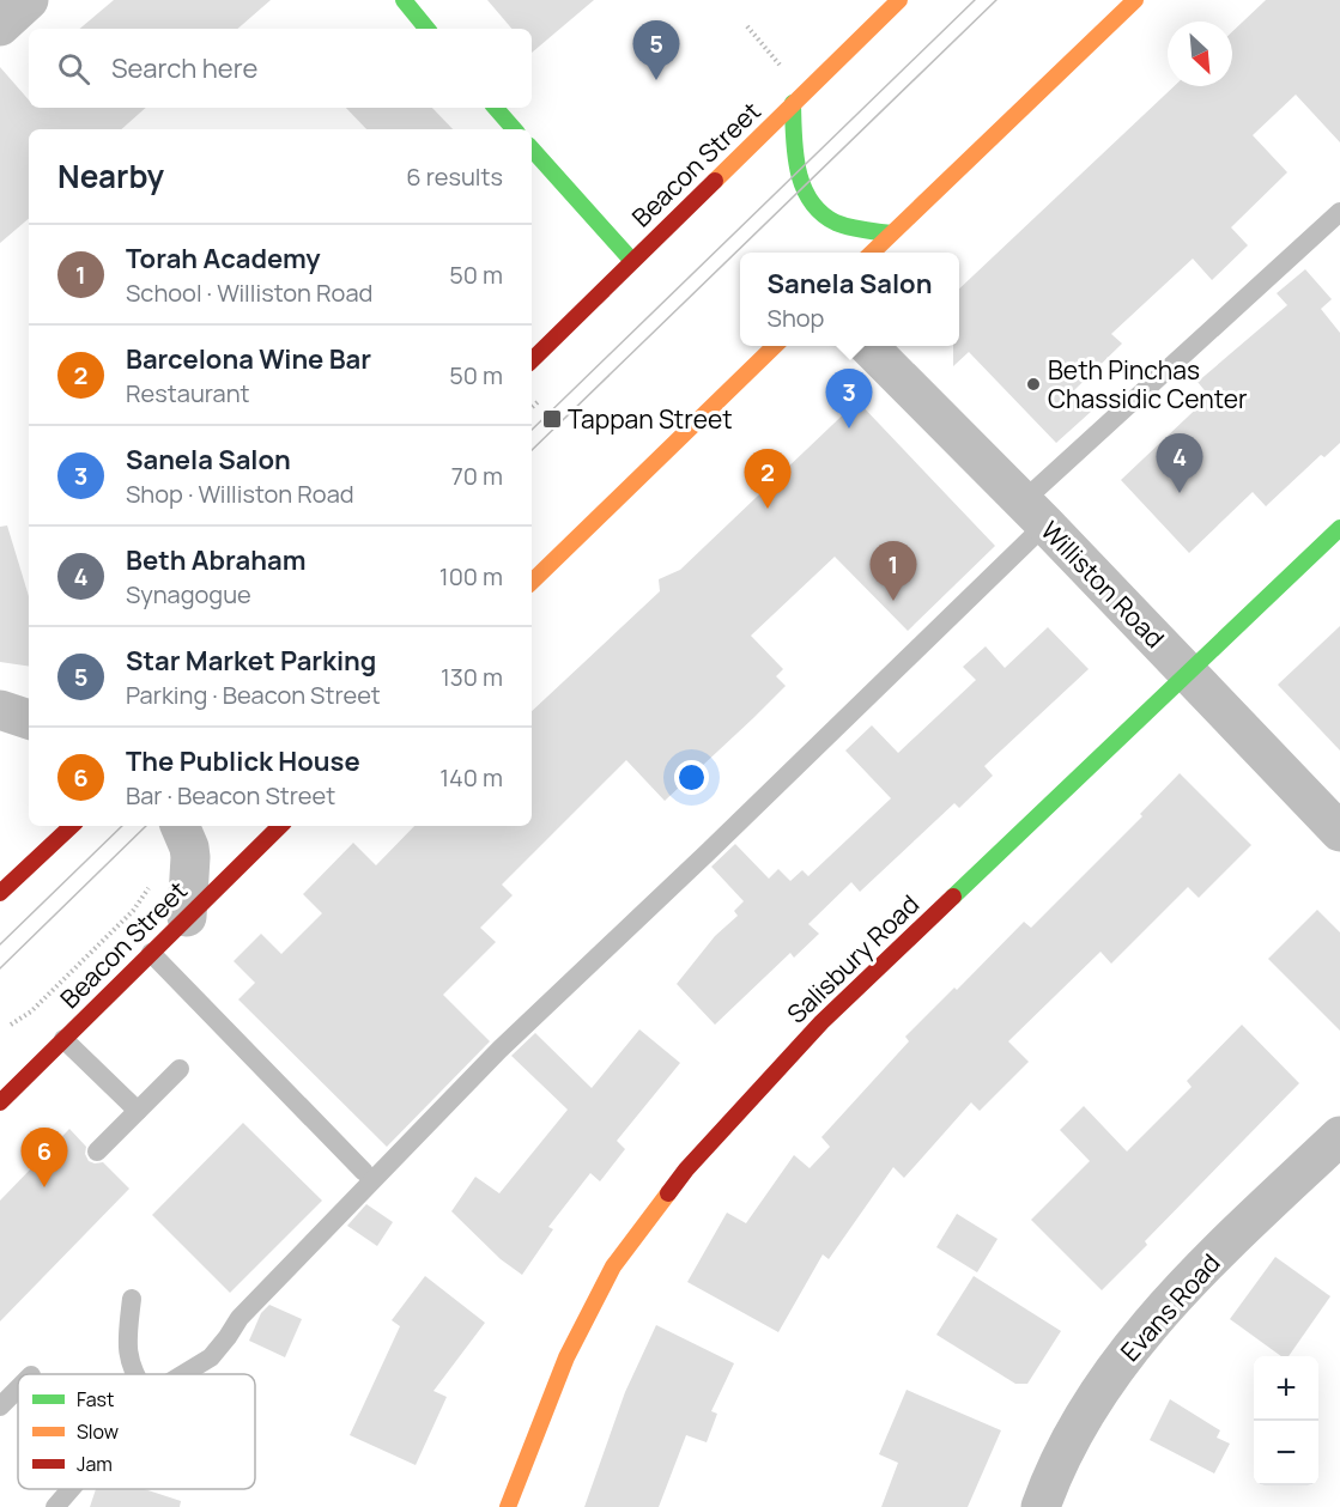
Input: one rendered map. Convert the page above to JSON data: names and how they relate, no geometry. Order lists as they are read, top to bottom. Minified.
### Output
{"streets":{"main road":["Beacon Street","Salisbury Road"],"street":["Williston Road","Evans Road"]},"crossings":[["Williston Road","Salisbury Road"]],"places":{"other":["Beth Pinchas Chassidic Center"],"transit":["Tappan Street"]},"legend":["Fast","Slow","Jam"],"north":"bottom right","page":{"pins":["5","3","4","2","1","6"],"search":"Search here","heading":["Nearby","6 results"],"list":[{"mark":"1","name":"Torah Academy","note":"School · Williston Road","value":"50 m"},{"mark":"2","name":"Barcelona Wine Bar","note":"Restaurant","value":"50 m"},{"mark":"3","name":"Sanela Salon","note":"Shop · Williston Road","value":"70 m"},{"mark":"4","name":"Beth Abraham","note":"Synagogue","value":"100 m"},{"mark":"5","name":"Star Market Parking","note":"Parking · Beacon Street","value":"130 m"},{"mark":"6","name":"The Publick House","note":"Bar · Beacon Street","value":"140 m"}],"popup":["Sanela Salon","Shop"],"map_buttons":["+","−"]}}
